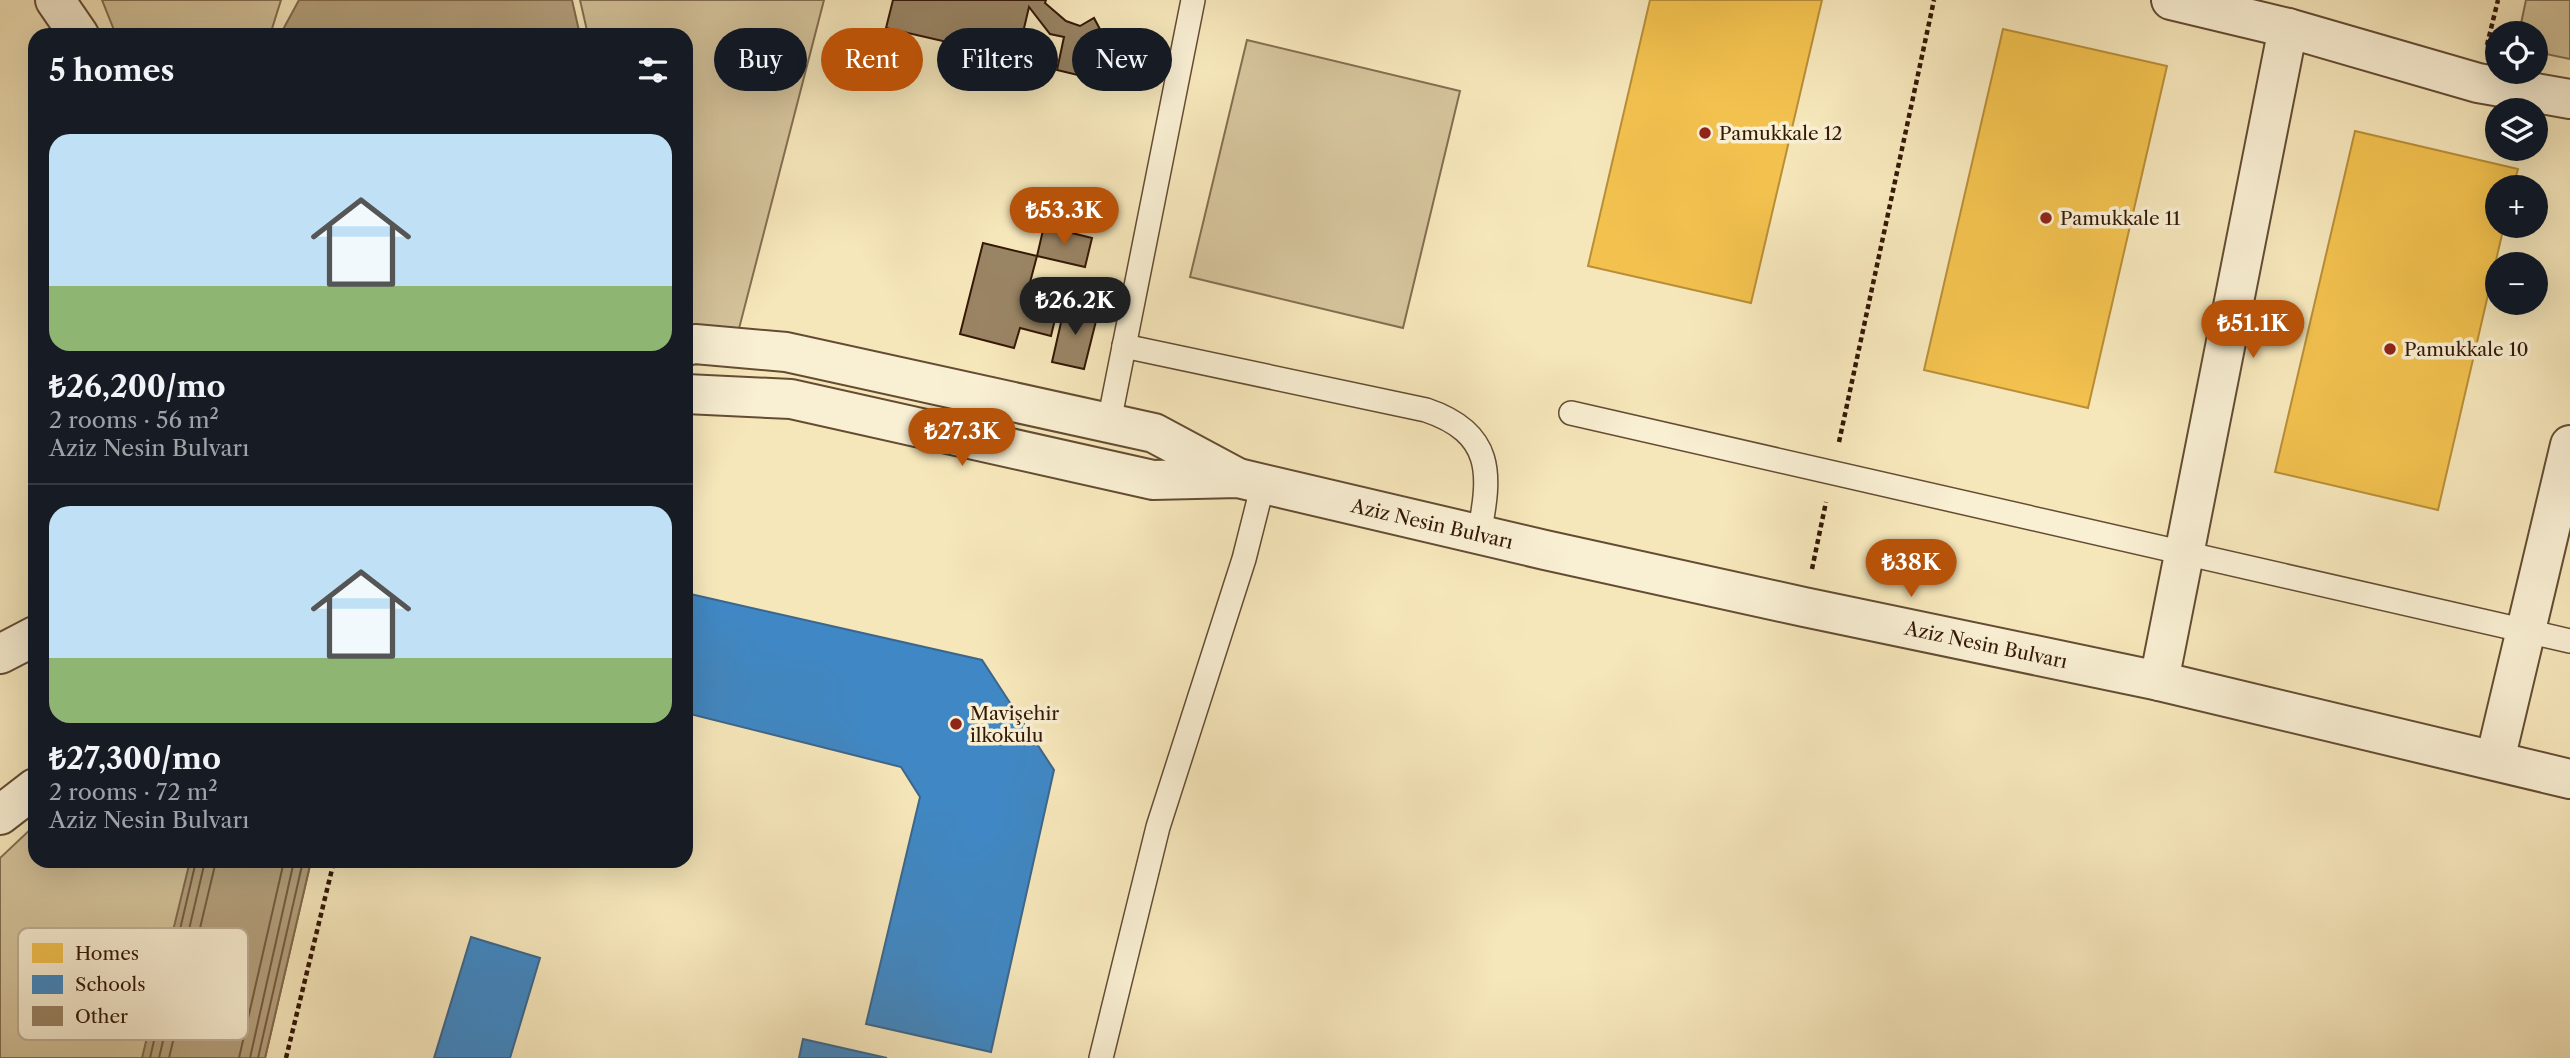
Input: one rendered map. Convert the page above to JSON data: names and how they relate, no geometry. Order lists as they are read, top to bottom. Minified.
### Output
{"streets":{"street":["Aziz Nesin Bulvarı"]},"places":["Pamukkale 12","Pamukkale 11","Pamukkale 10","Mavişehir ilkokulu"],"legend":["Homes","Schools","Other"],"page":{"map_buttons":["+","−"],"chip":["Buy","Rent","Filters","New"],"heading":"5 homes","list":[{"name":"₺26,200/mo","note":"2 rooms · 56 m² · Aziz Nesin Bulvarı"},{"name":"₺27,300/mo","note":"2 rooms · 72 m² · Aziz Nesin Bulvarı"}],"price":["₺53.3K","₺26.2K","₺51.1K","₺27.3K","₺38K"]}}
